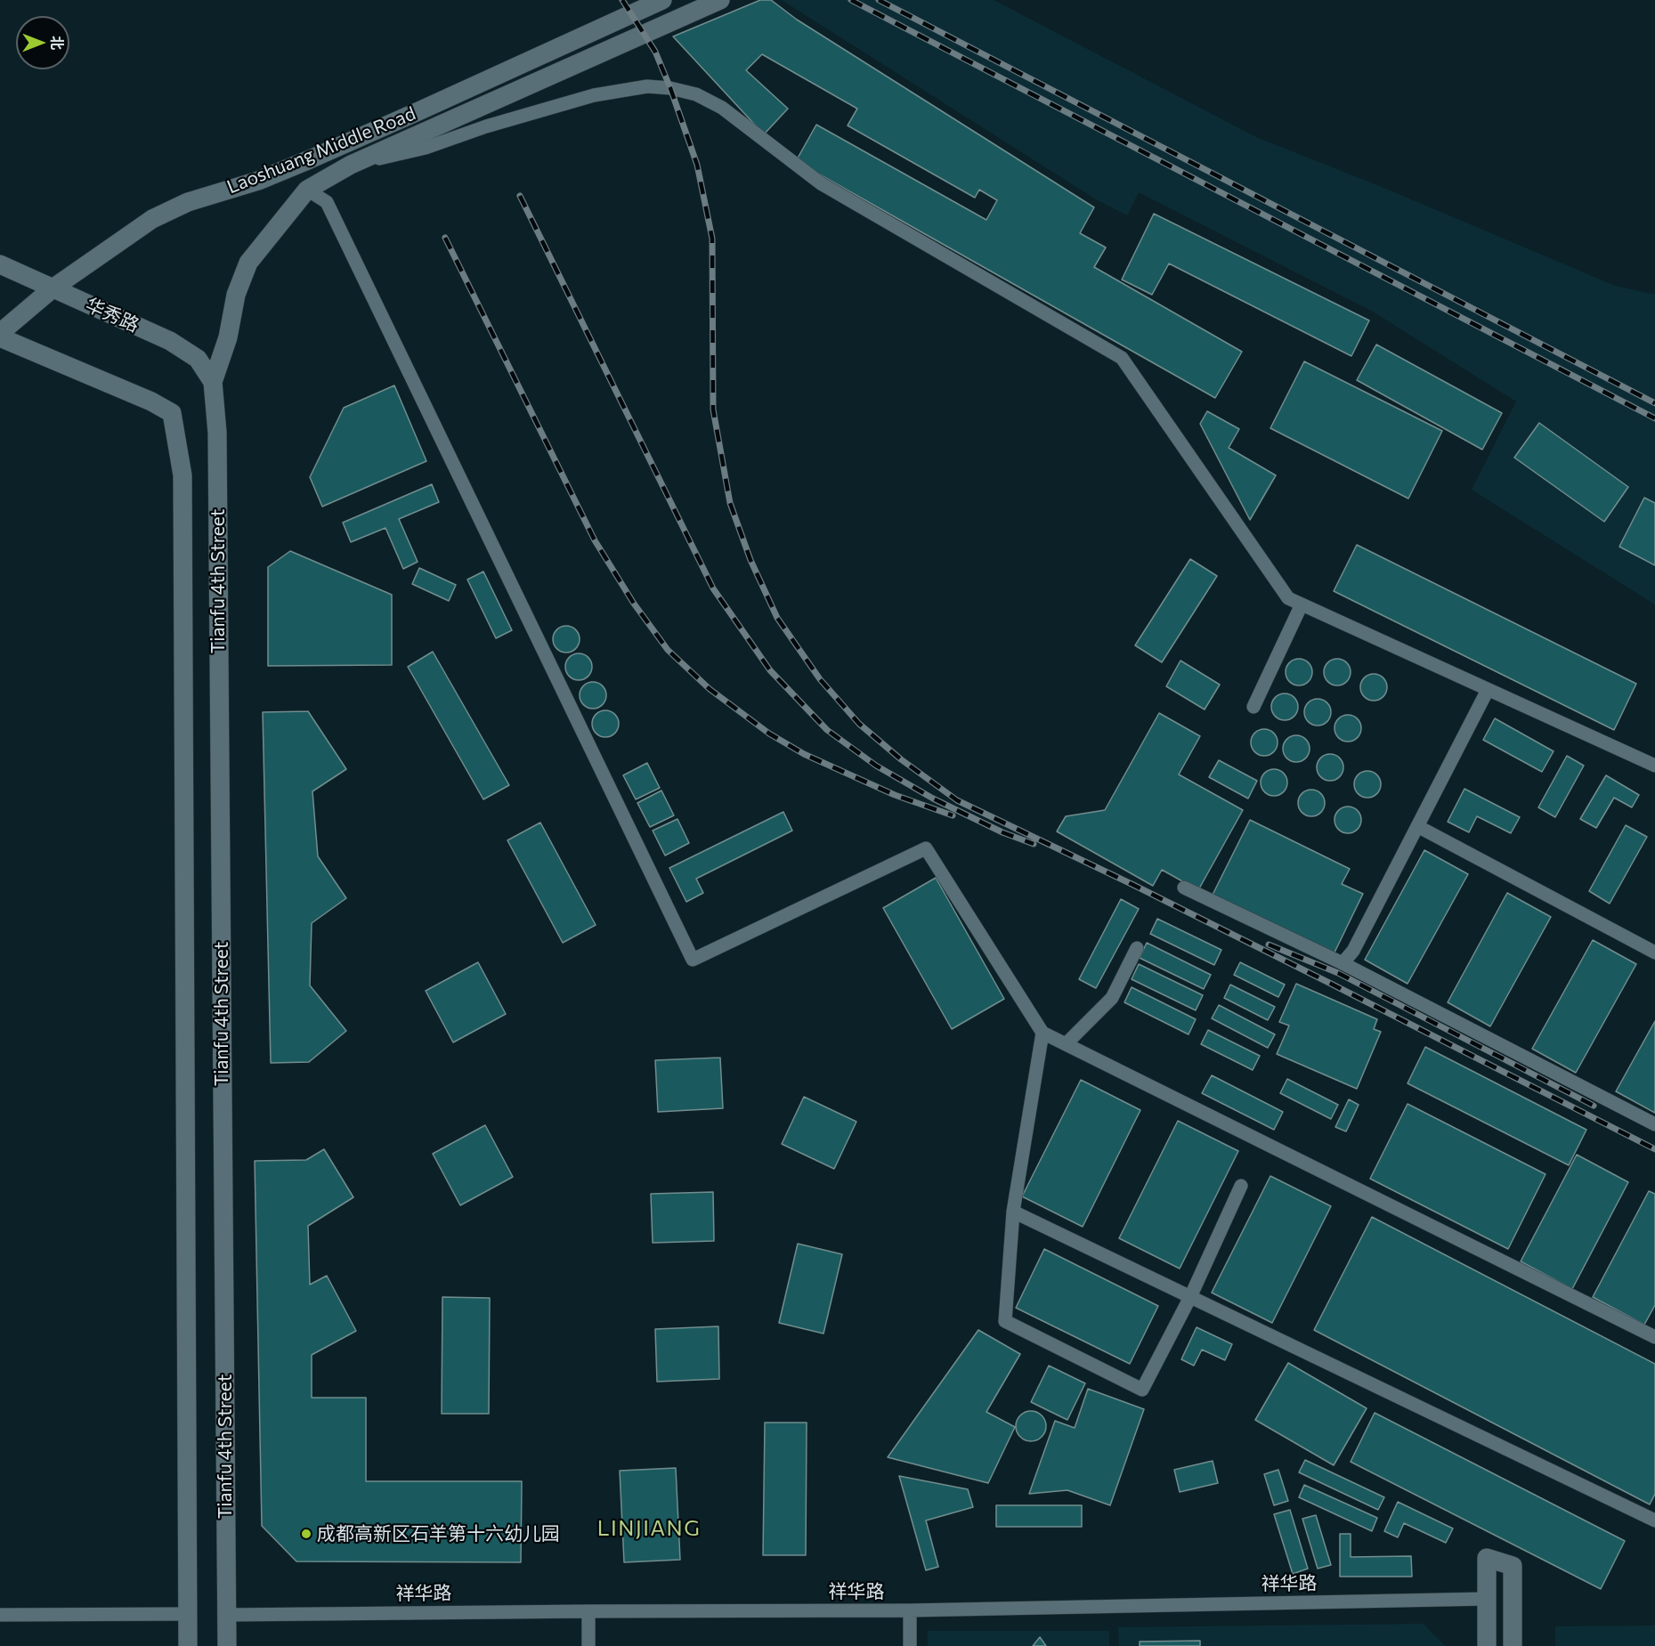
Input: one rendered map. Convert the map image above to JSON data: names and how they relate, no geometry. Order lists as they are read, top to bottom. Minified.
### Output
{"streets":{"main road":["Laoshuang Middle Road","华秀路","Tianfu 4th Street"],"street":["祥华路"]},"crossings":[["Laoshuang Middle Road","华秀路"],["Laoshuang Middle Road","Tianfu 4th Street"],["华秀路","Tianfu 4th Street"],["Tianfu 4th Street","祥华路"]],"districts":["LINJIANG"],"places":["成都高新区石羊第十六幼儿园"],"north":"right"}
